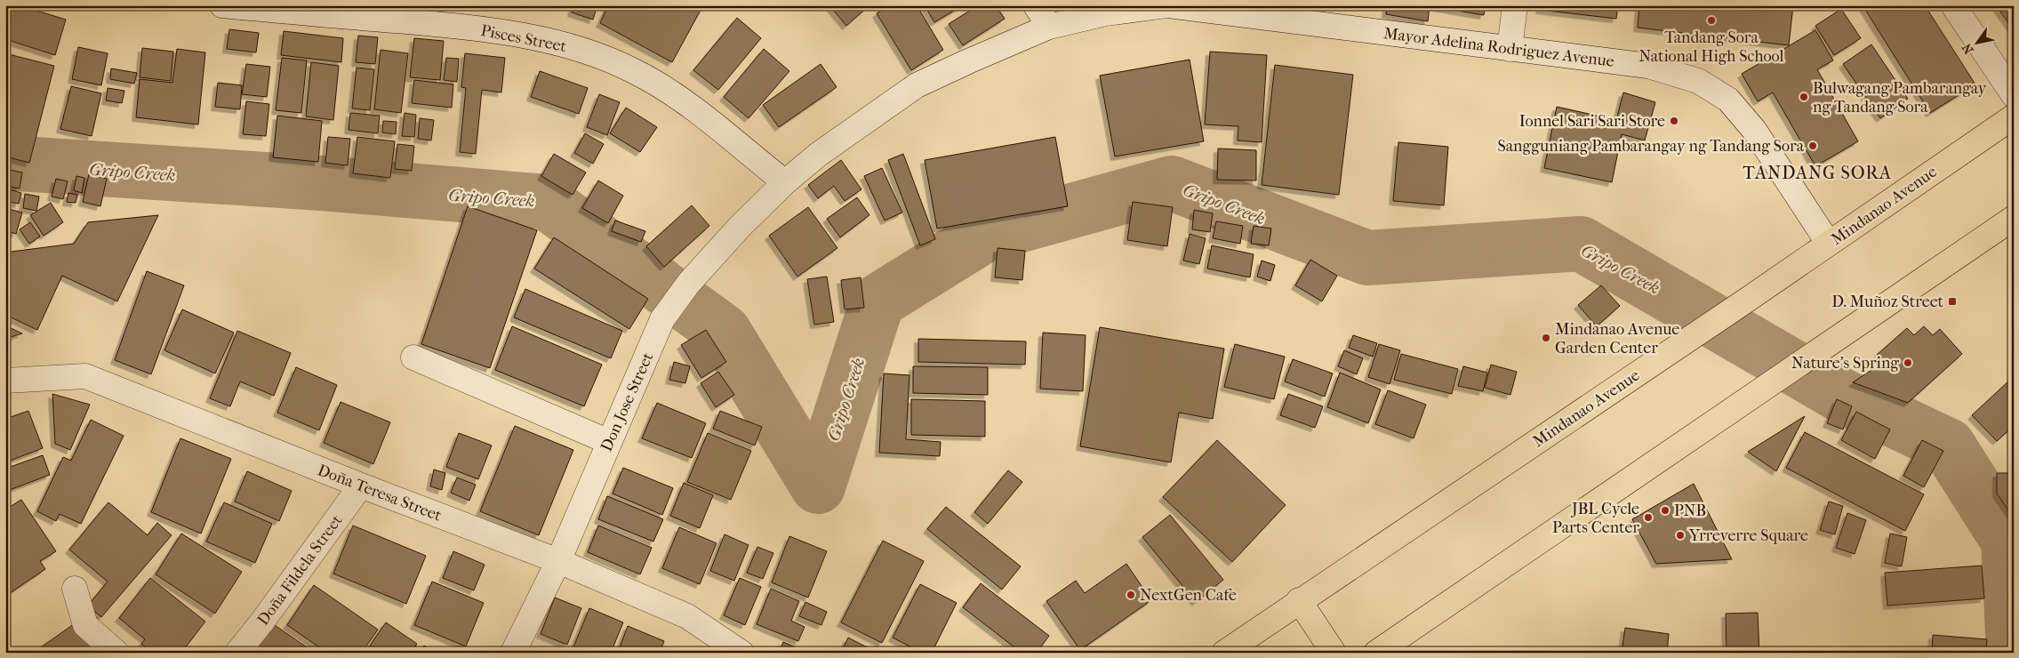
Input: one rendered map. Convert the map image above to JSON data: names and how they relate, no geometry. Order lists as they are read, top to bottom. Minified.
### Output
{"streets":{"main road":["Mindanao Avenue"],"street":["Pisces Street","Mayor Adelina Rodriguez Avenue","Don Jose Street","Doña Teresa Street","Doña Fildela Street"]},"crossings":[["Pisces Street","Mayor Adelina Rodriguez Avenue"],["Pisces Street","Don Jose Street"],["Mayor Adelina Rodriguez Avenue","Mindanao Avenue"],["Mayor Adelina Rodriguez Avenue","Don Jose Street"],["Don Jose Street","Doña Teresa Street"],["Doña Teresa Street","Doña Fildela Street"]],"districts":["TANDANG SORA"],"water":["Gripo Creek"],"places":{"other":["Tandang Sora National High School","Bulwagang Pambarangay ng Tandang Sora","Ionnel Sari Sari Store","Sangguniang Pambarangay ng Tandang Sora","Mindanao Avenue Garden Center","Nature's Spring","PNB","JBL Cycle Parts Center","Yrreverre Square","NextGen Cafe"],"transit":["D. Muñoz Street"]},"north":"bottom left"}
